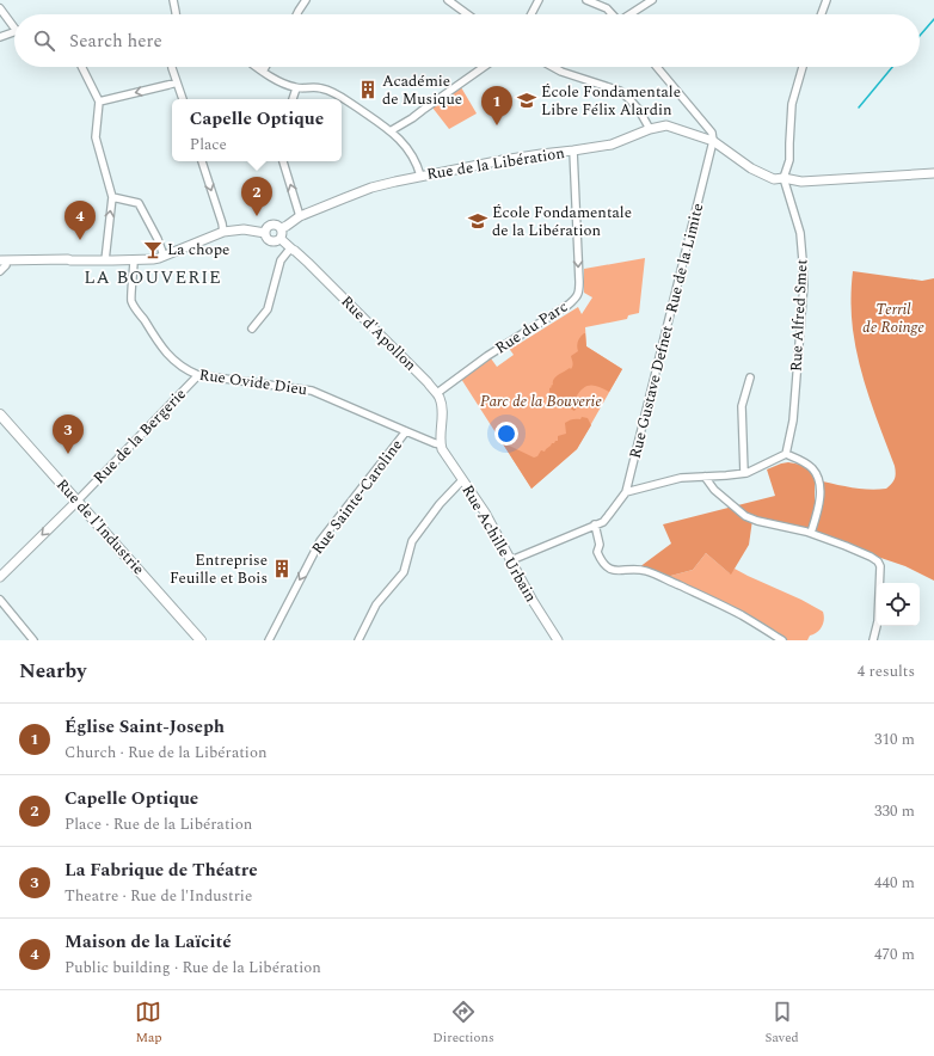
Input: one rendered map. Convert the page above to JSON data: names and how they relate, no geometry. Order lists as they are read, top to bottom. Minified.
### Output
{"streets":{"main road":["Rue de l'Industrie"],"street":["Rue de la Libération","Rue Alfred Smet","Rue du Parc","Rue Gustave Defnet - Rue de la Limite","Rue d'Apollon","Rue Ovide Dieu","Rue de la Bergerie","Rue Sainte-Caroline","Rue Achille Urbain"]},"crossings":[["Rue de la Libération","Rue Alfred Smet"],["Rue de la Libération","Rue du Parc"],["Rue de la Libération","Rue Gustave Defnet - Rue de la Limite"],["Rue de la Libération","Rue d'Apollon"],["Rue du Parc","Rue d'Apollon"],["Rue Ovide Dieu","Rue de la Bergerie"],["Rue Ovide Dieu","Rue Sainte-Caroline"],["Rue Ovide Dieu","Rue Achille Urbain"],["Rue de la Bergerie","Rue de l'Industrie"]],"one_way":["Rue du Parc","Rue de la Bergerie","Rue Sainte-Caroline"],"districts":["LA BOUVERIE"],"parks":["Terril de Roinge","Parc de la Bouverie"],"places":{"building":["Académie de Musique","Entreprise Feuille et Bois"],"school or university":["École Fondamentale Libre Félix Alardin","École Fondamentale de la Libération"],"bar":["La chope"]},"page":{"search":"Search here","pins":["1","2","4","3"],"popup":["Capelle Optique","Place"],"heading":["Nearby","4 results"],"list":[{"mark":"1","name":"Église Saint-Joseph","note":"Church · Rue de la Libération","value":"310 m"},{"mark":"2","name":"Capelle Optique","note":"Place · Rue de la Libération","value":"330 m"},{"mark":"3","name":"La Fabrique de Théatre","note":"Theatre · Rue de l'Industrie","value":"440 m"},{"mark":"4","name":"Maison de la Laïcité","note":"Public building · Rue de la Libération","value":"470 m"}],"nav":["Map","Directions","Saved"]}}
